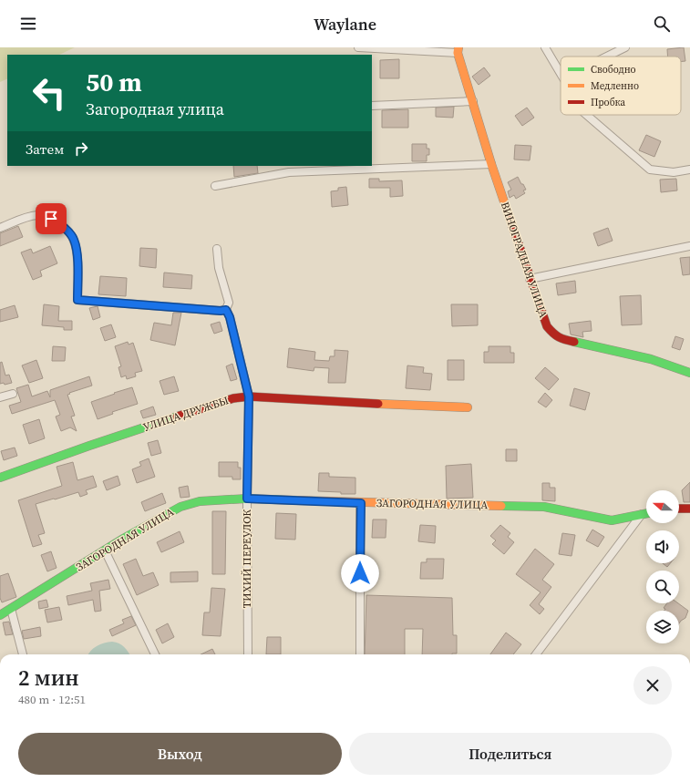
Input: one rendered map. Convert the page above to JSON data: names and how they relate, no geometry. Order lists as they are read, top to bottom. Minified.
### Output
{"streets":{"street":["ВИНОГРАДНАЯ УЛИЦА","УЛИЦА ДРУЖБЫ","ЗАГОРОДНАЯ УЛИЦА","ТИХИЙ ПЕРЕУЛОК"]},"crossings":[["УЛИЦА ДРУЖБЫ","ТИХИЙ ПЕРЕУЛОК"],["ЗАГОРОДНАЯ УЛИЦА","ТИХИЙ ПЕРЕУЛОК"]],"legend":["Свободно","Медленно","Пробка"],"north":"left","page":{"header":"Waylane","turn":["50 m","Загородная улица"],"then":"Затем","heading":["2 мин","480 m · 12:51"],"buttons":["Выход","Поделиться"]}}
